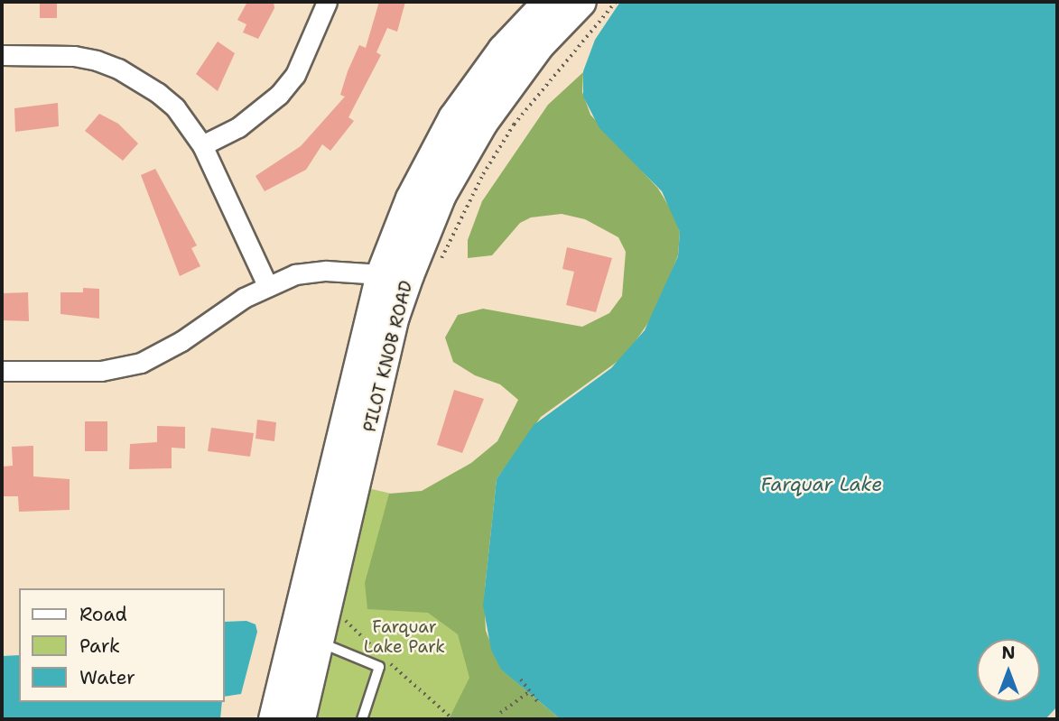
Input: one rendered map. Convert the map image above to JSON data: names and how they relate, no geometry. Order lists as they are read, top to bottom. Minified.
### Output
{"streets":{"main road":["PILOT KNOB ROAD"]},"water":["Farquar Lake"],"parks":["Farquar Lake Park"],"legend":["Road","Park","Water"],"north":"top"}
